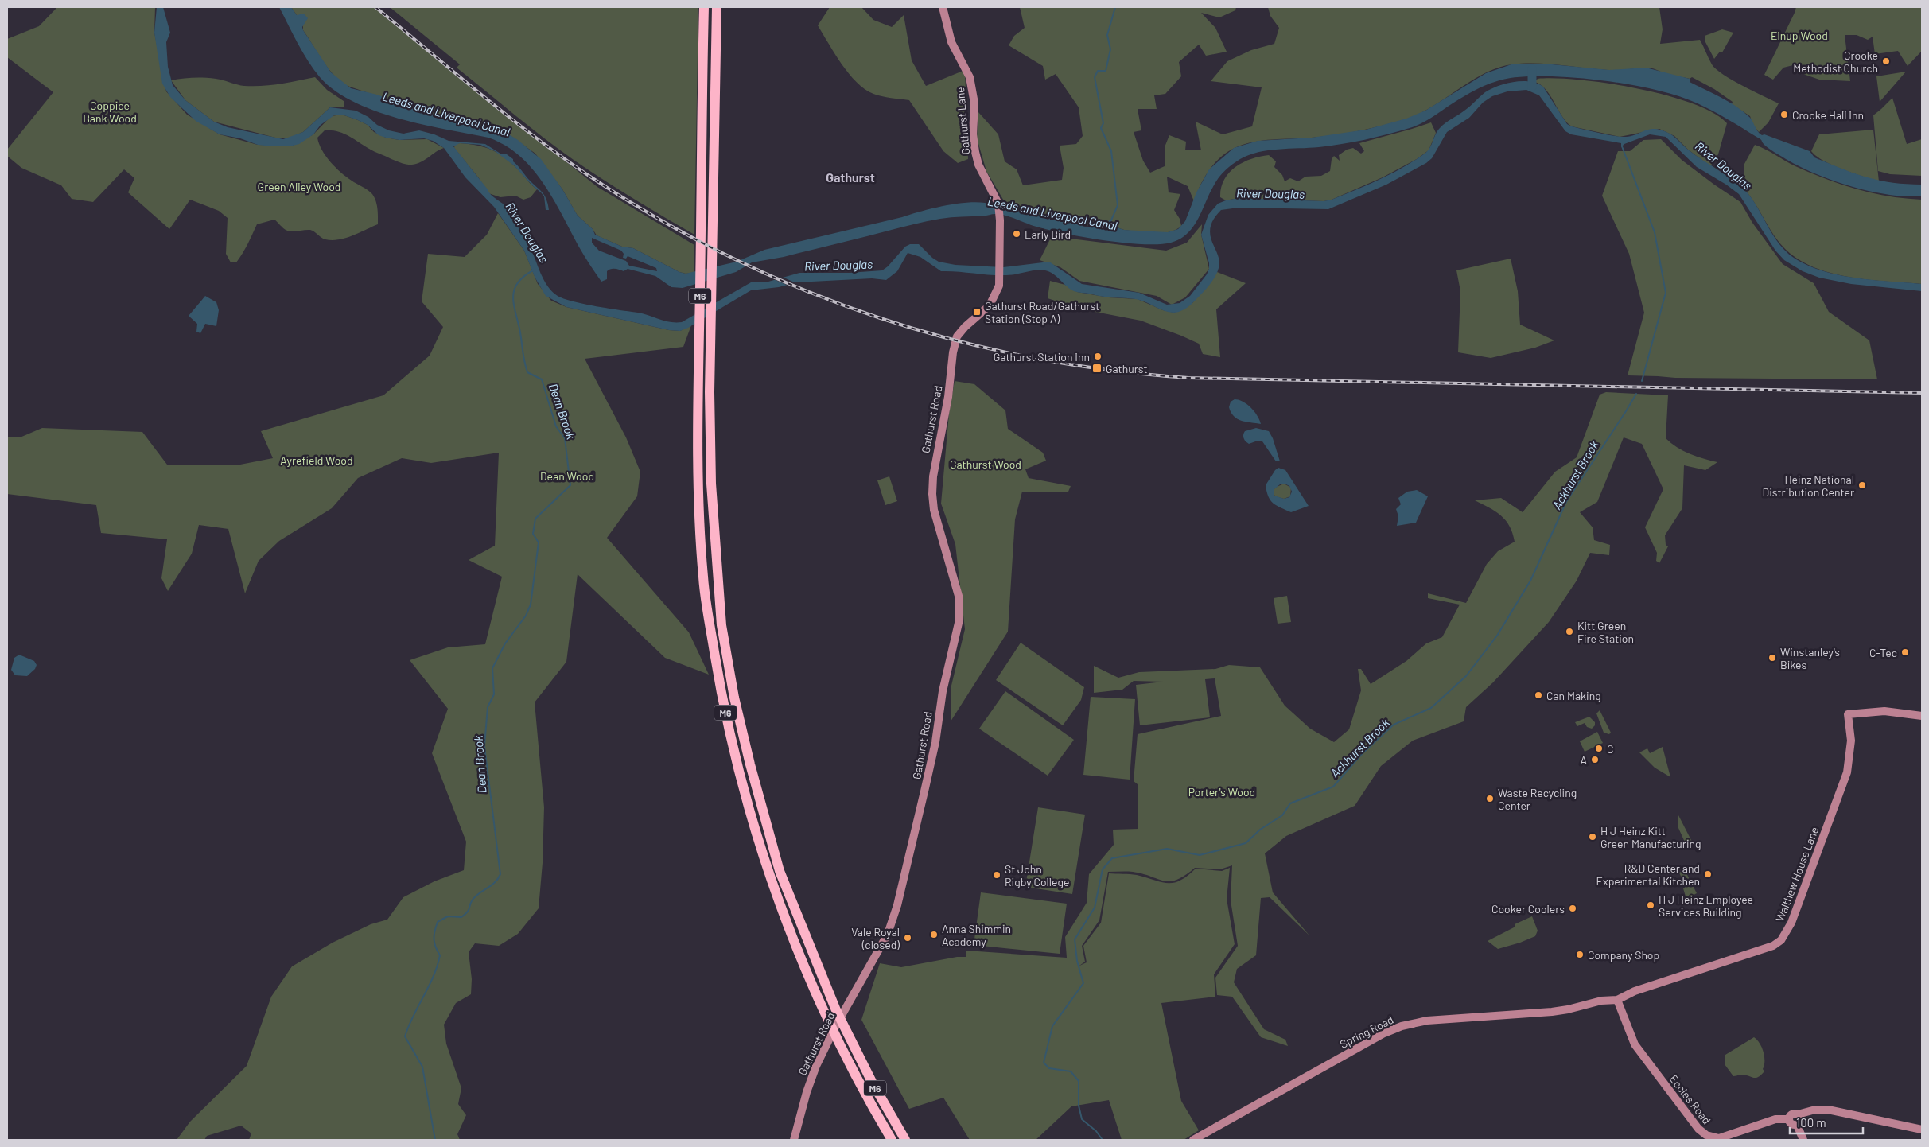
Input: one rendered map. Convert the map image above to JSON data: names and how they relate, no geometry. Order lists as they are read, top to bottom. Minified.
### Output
{"streets":{"highway":["M6"],"street":["Gathurst Lane","Gathurst Road","Walthew House Lane","Spring Road","Eccles Road"]},"crossings":[["Gathurst Lane","Gathurst Road"],["Walthew House Lane","Spring Road"],["Walthew House Lane","Eccles Road"],["Spring Road","Eccles Road"]],"districts":["Gathurst"],"water":["Leeds and Liverpool Canal","River Douglas","Dean Brook","Ackhurst Brook"],"parks":["Elnup Wood","Coppice Bank Wood","Green Alley Wood","Ayrefield Wood","Gathurst Wood","Dean Wood","Porter's Wood"],"places":{"other":["Crooke Methodist Church","Crooke Hall Inn","Early Bird","Gathurst Station Inn","Heinz National Distribution Center","Kitt Green Fire Station","C-Tec","Winstanley's Bikes","Can Making","C","A","Waste Recycling Center","H J Heinz Kitt Green Manufacturing","R&D Center and Experimental Kitchen","St John Rigby College","H J Heinz Employee Services Building","Cooker Coolers","Anna Shimmin Academy","Vale Royal (closed)","Company Shop"],"transit":["Gathurst Road/Gathurst Station (Stop A)","Gathurst"]},"scale_bar":"100 m"}
